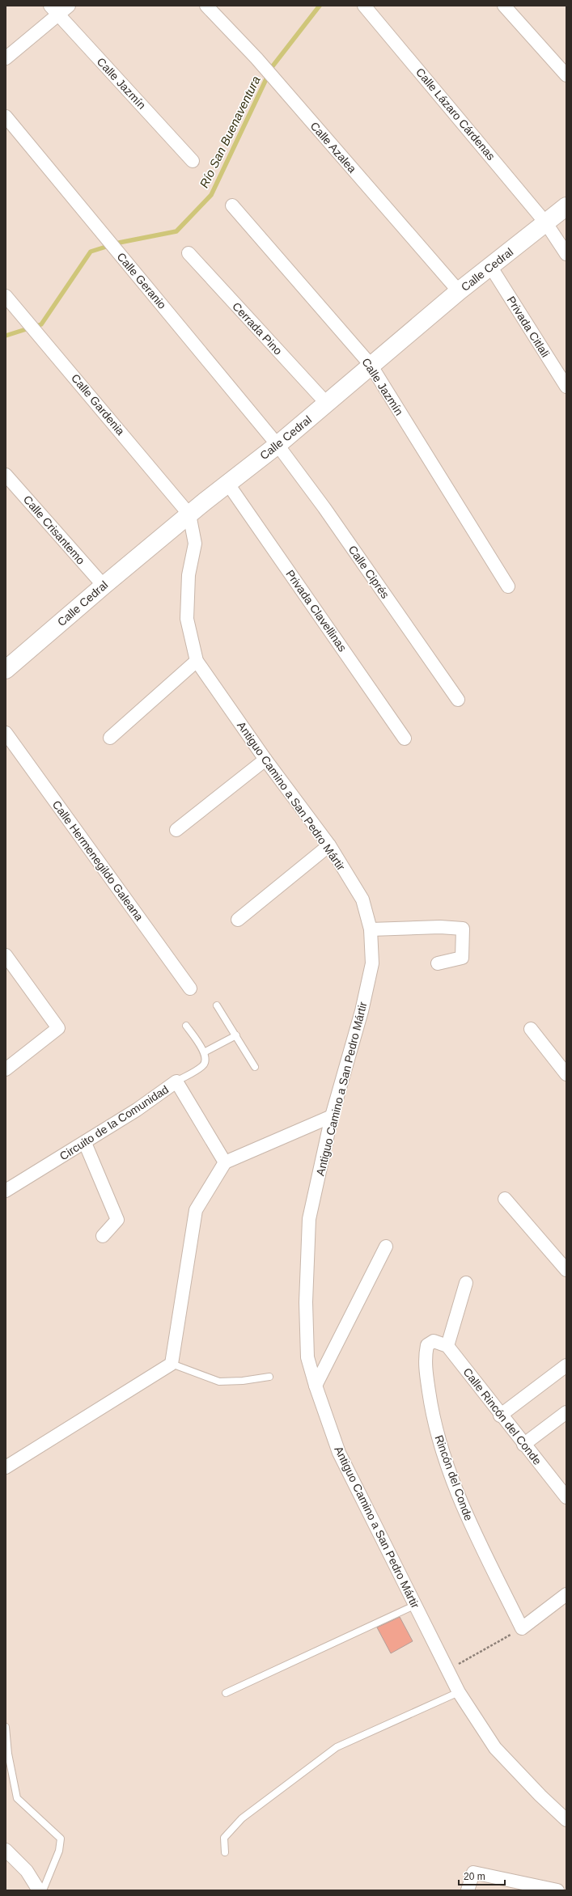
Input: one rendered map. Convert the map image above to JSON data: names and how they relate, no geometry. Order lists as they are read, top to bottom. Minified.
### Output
{"streets":{"street":["Calle Jazmín","Calle Lázaro Cárdenas","Calle Azalea","Calle Cedral","Calle Geranio","Privada Citlali","Cerrada Pino","Calle Gardenia","Calle Crisantemo","Calle Ciprés","Privada Clavellinas","Antiguo Camino a San Pedro Mártir","Calle Hermenegildo Galeana","Circuito de la Comunidad","Calle Rincón del Conde","Rincón del Conde"]},"crossings":[["Calle Jazmín","Calle Cedral"],["Calle Lázaro Cárdenas","Calle Cedral"],["Calle Azalea","Calle Cedral"],["Calle Cedral","Calle Geranio"],["Calle Cedral","Privada Citlali"],["Calle Cedral","Cerrada Pino"],["Calle Cedral","Calle Gardenia"],["Calle Cedral","Calle Crisantemo"],["Calle Cedral","Calle Ciprés"],["Calle Cedral","Privada Clavellinas"],["Calle Cedral","Antiguo Camino a San Pedro Mártir"],["Calle Geranio","Calle Ciprés"],["Calle Gardenia","Antiguo Camino a San Pedro Mártir"],["Calle Rincón del Conde","Rincón del Conde"]],"water":["Río San Buenaventura"],"scale_bar":"20 m"}
